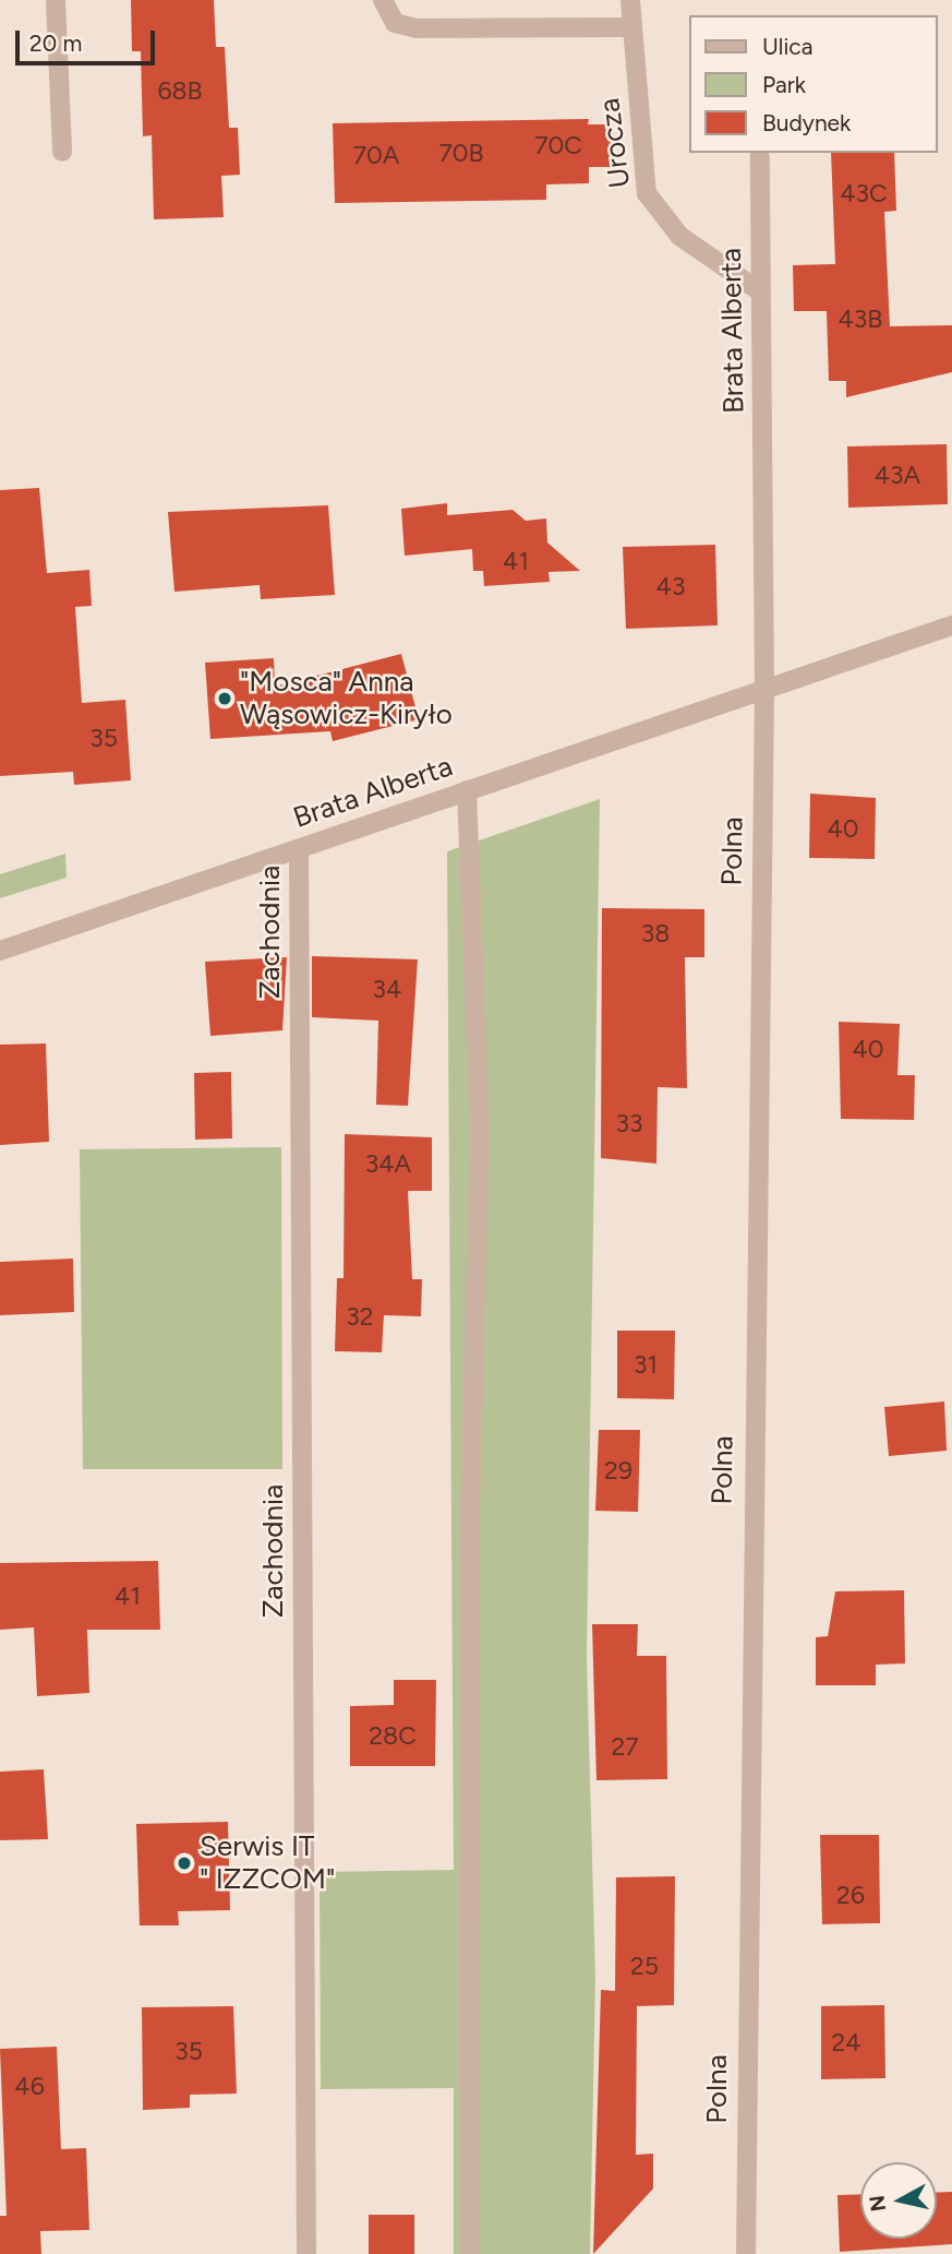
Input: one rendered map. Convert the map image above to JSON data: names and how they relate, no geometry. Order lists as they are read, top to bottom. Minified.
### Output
{"streets":{"street":["Urocza","Brata Alberta","Polna","Zachodnia"]},"crossings":[["Urocza","Brata Alberta"],["Brata Alberta","Polna"],["Brata Alberta","Zachodnia"]],"places":["\"Mosca\" Anna Wąsowicz-Kiryło","Serwis IT \" IZZCOM\""],"house_numbers":["68B","70C","70B","70A","43C","43B","43A","41","43","35","40","38","34","40","33","34A","32","31","29","41","28C","27","26","25","24","35","46"],"legend":["Ulica","Park","Budynek"],"scale_bar":"20 m","north":"left"}
